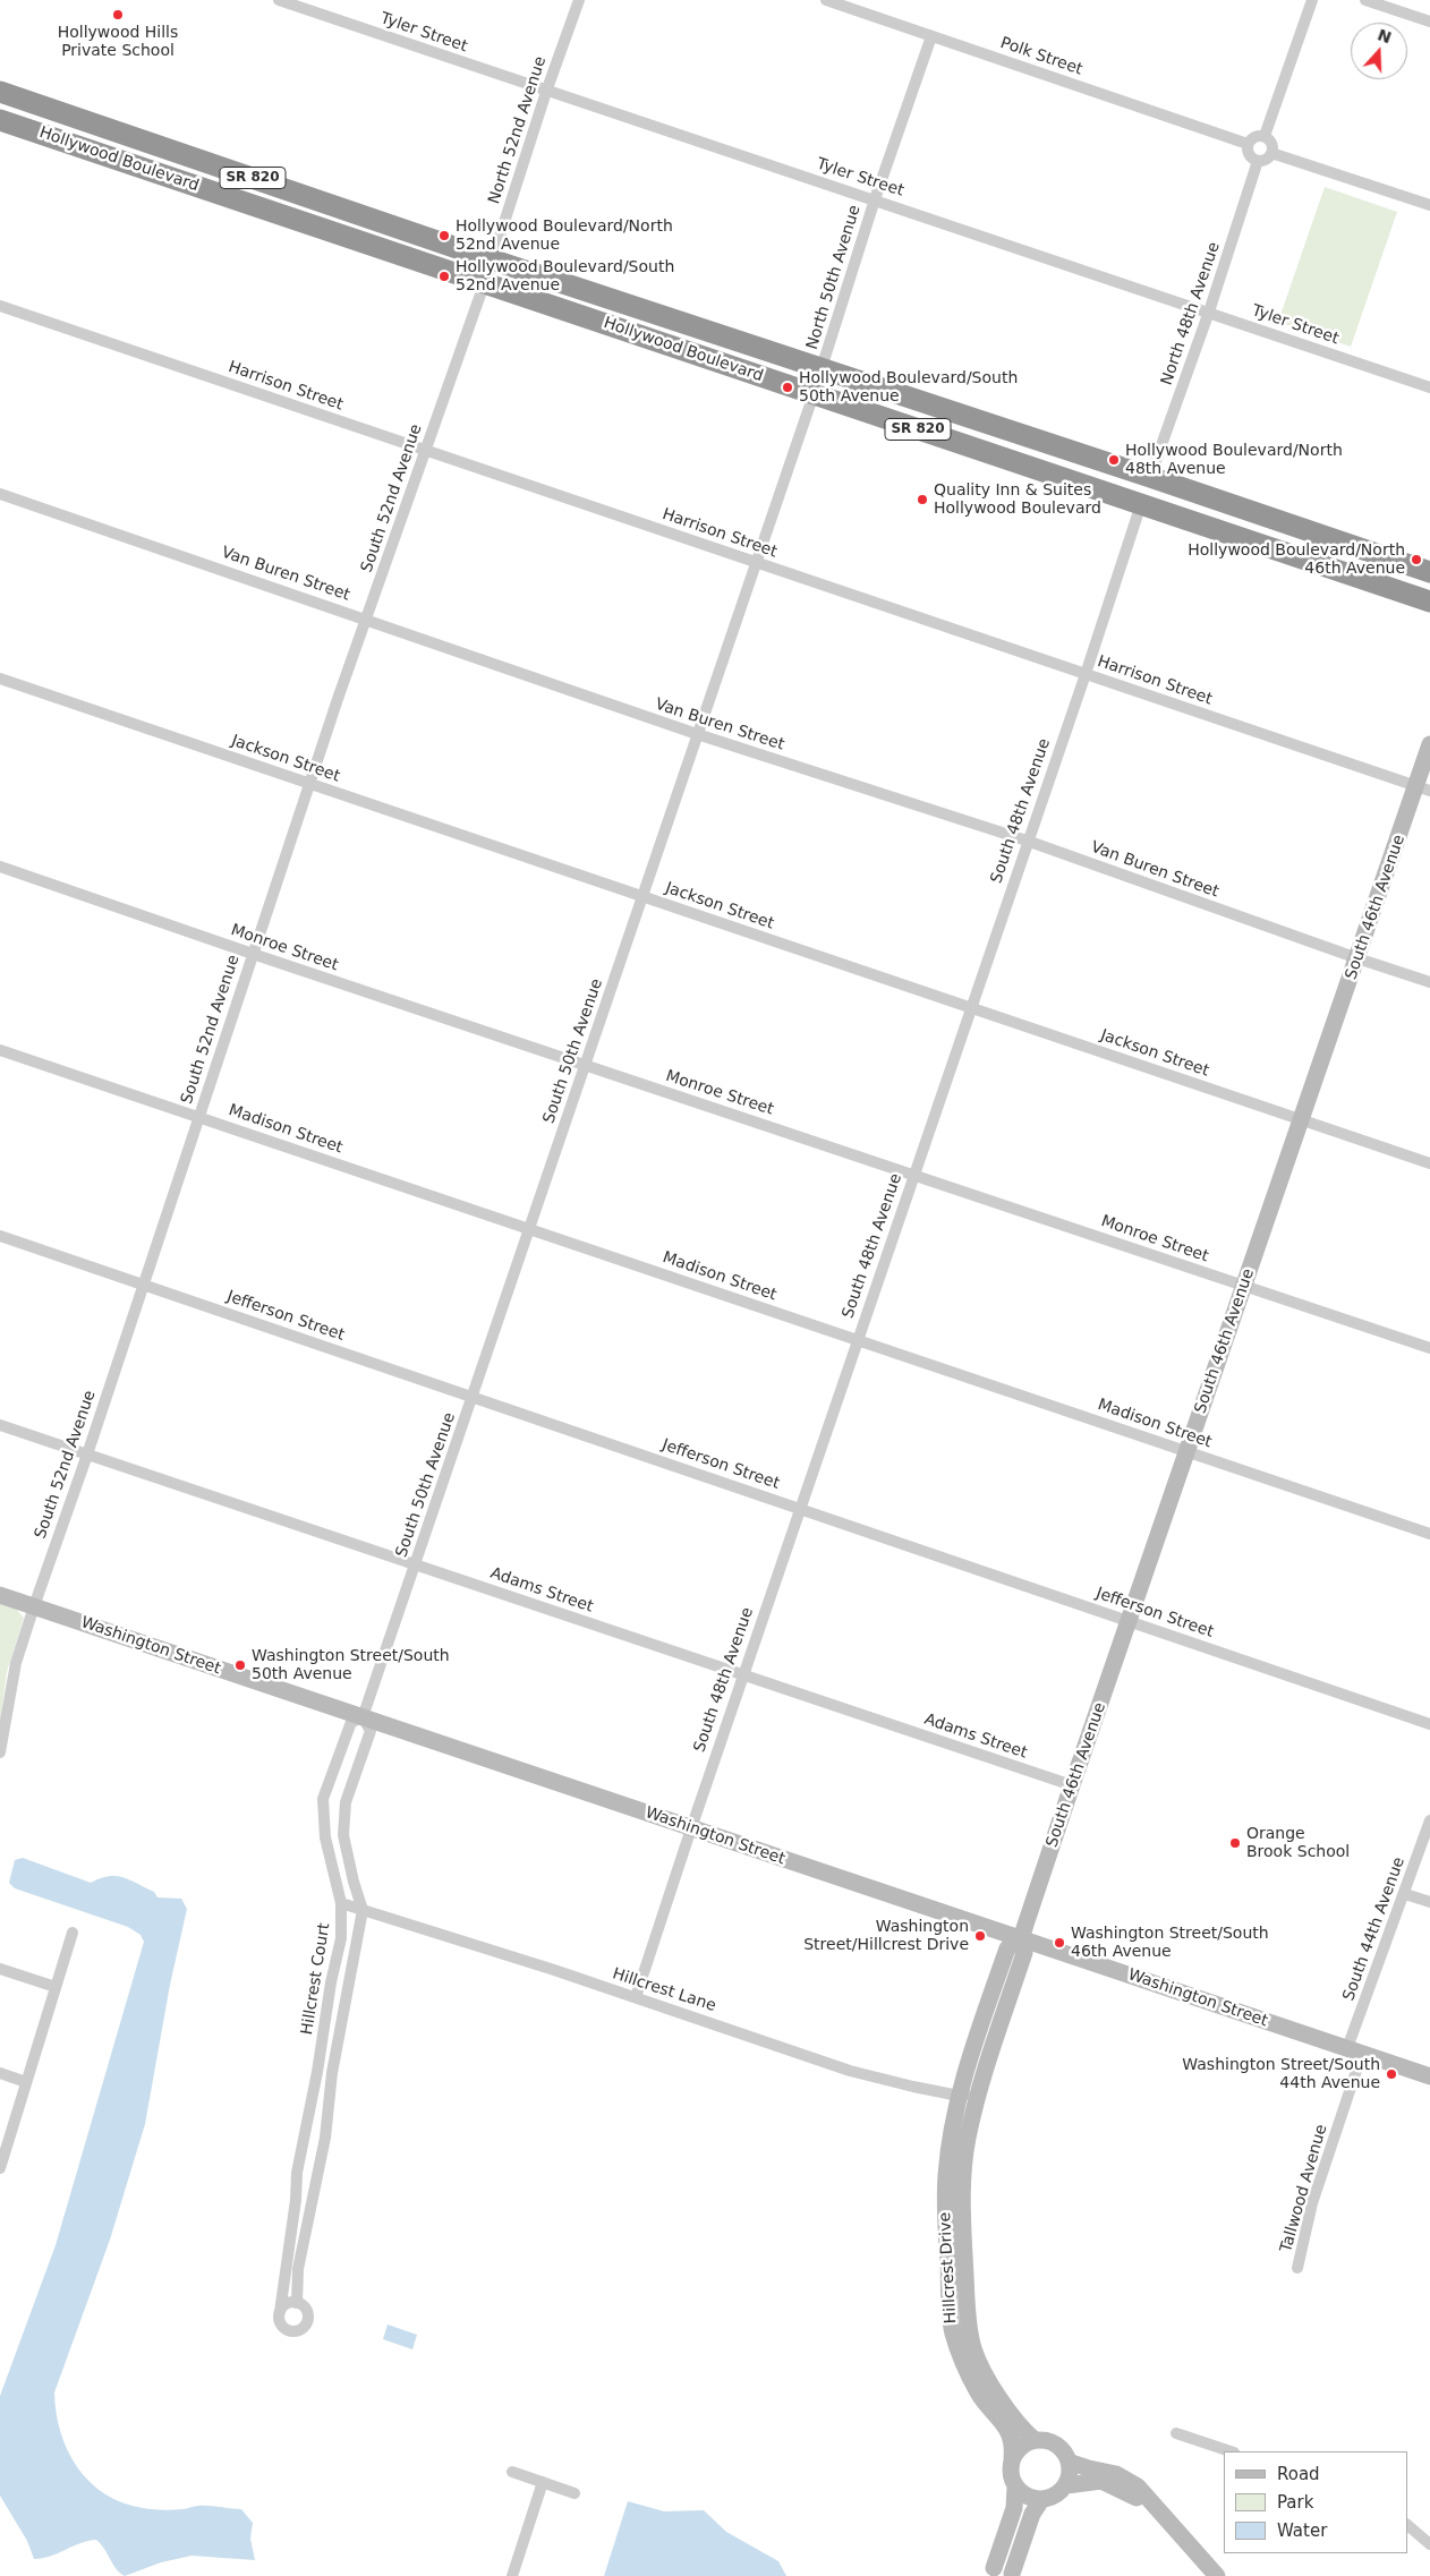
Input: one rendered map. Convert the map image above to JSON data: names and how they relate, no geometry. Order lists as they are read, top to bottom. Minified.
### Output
{"streets":{"highway":["Hollywood Boulevard","SR 820"],"street":["Tyler Street","Polk Street","North 52nd Avenue","North 50th Avenue","North 48th Avenue","Harrison Street","South 52nd Avenue","Van Buren Street","Jackson Street","South 48th Avenue","South 46th Avenue","Monroe Street","South 50th Avenue","Madison Street","Jefferson Street","Adams Street","Washington Street","South 44th Avenue","Hillcrest Court","Hillcrest Lane","Tallwood Avenue","Hillcrest Drive"]},"crossings":[["Tyler Street","North 52nd Avenue"],["Tyler Street","North 50th Avenue"],["Tyler Street","North 48th Avenue"],["Polk Street","North 50th Avenue"],["Polk Street","North 48th Avenue"],["North 52nd Avenue","Hollywood Boulevard"],["North 52nd Avenue","South 52nd Avenue"],["Hollywood Boulevard","North 50th Avenue"],["Hollywood Boulevard","North 48th Avenue"],["Hollywood Boulevard","South 52nd Avenue"],["Hollywood Boulevard","South 48th Avenue"],["Hollywood Boulevard","South 50th Avenue"],["Harrison Street","South 52nd Avenue"],["Harrison Street","South 48th Avenue"],["Harrison Street","South 46th Avenue"],["Harrison Street","South 50th Avenue"],["South 52nd Avenue","Van Buren Street"],["South 52nd Avenue","Jackson Street"],["South 52nd Avenue","Monroe Street"],["South 52nd Avenue","Madison Street"],["South 52nd Avenue","Jefferson Street"],["South 52nd Avenue","Adams Street"],["South 52nd Avenue","Washington Street"],["Van Buren Street","South 48th Avenue"],["Van Buren Street","South 46th Avenue"],["Van Buren Street","South 50th Avenue"],["Jackson Street","South 48th Avenue"],["Jackson Street","South 46th Avenue"],["Jackson Street","South 50th Avenue"],["South 48th Avenue","Monroe Street"],["South 48th Avenue","Madison Street"],["South 48th Avenue","Jefferson Street"],["South 48th Avenue","Adams Street"],["South 48th Avenue","Washington Street"],["South 48th Avenue","Hillcrest Lane"],["South 46th Avenue","Monroe Street"],["South 46th Avenue","Madison Street"],["South 46th Avenue","Jefferson Street"],["South 46th Avenue","Adams Street"],["South 46th Avenue","Washington Street"],["South 46th Avenue","Hillcrest Lane"],["South 46th Avenue","Hillcrest Drive"],["Monroe Street","South 50th Avenue"],["South 50th Avenue","Madison Street"],["South 50th Avenue","Jefferson Street"],["South 50th Avenue","Adams Street"],["South 50th Avenue","Washington Street"],["South 50th Avenue","Hillcrest Court"],["Washington Street","South 44th Avenue"],["Washington Street","Hillcrest Court"],["Washington Street","Tallwood Avenue"],["South 44th Avenue","Tallwood Avenue"],["Hillcrest Court","Hillcrest Lane"],["Hillcrest Lane","Hillcrest Drive"]],"places":["Hollywood Hills Private School","Hollywood Boulevard/North 52nd Avenue","Hollywood Boulevard/South 52nd Avenue","Hollywood Boulevard/South 50th Avenue","Hollywood Boulevard/North 48th Avenue","Quality Inn & Suites Hollywood Boulevard","Hollywood Boulevard/North 46th Avenue","Washington Street/South 50th Avenue","Orange Brook School","Washington Street/Hillcrest Drive","Washington Street/South 46th Avenue","Washington Street/South 44th Avenue"],"legend":["Road","Park","Water"],"north":"top"}
